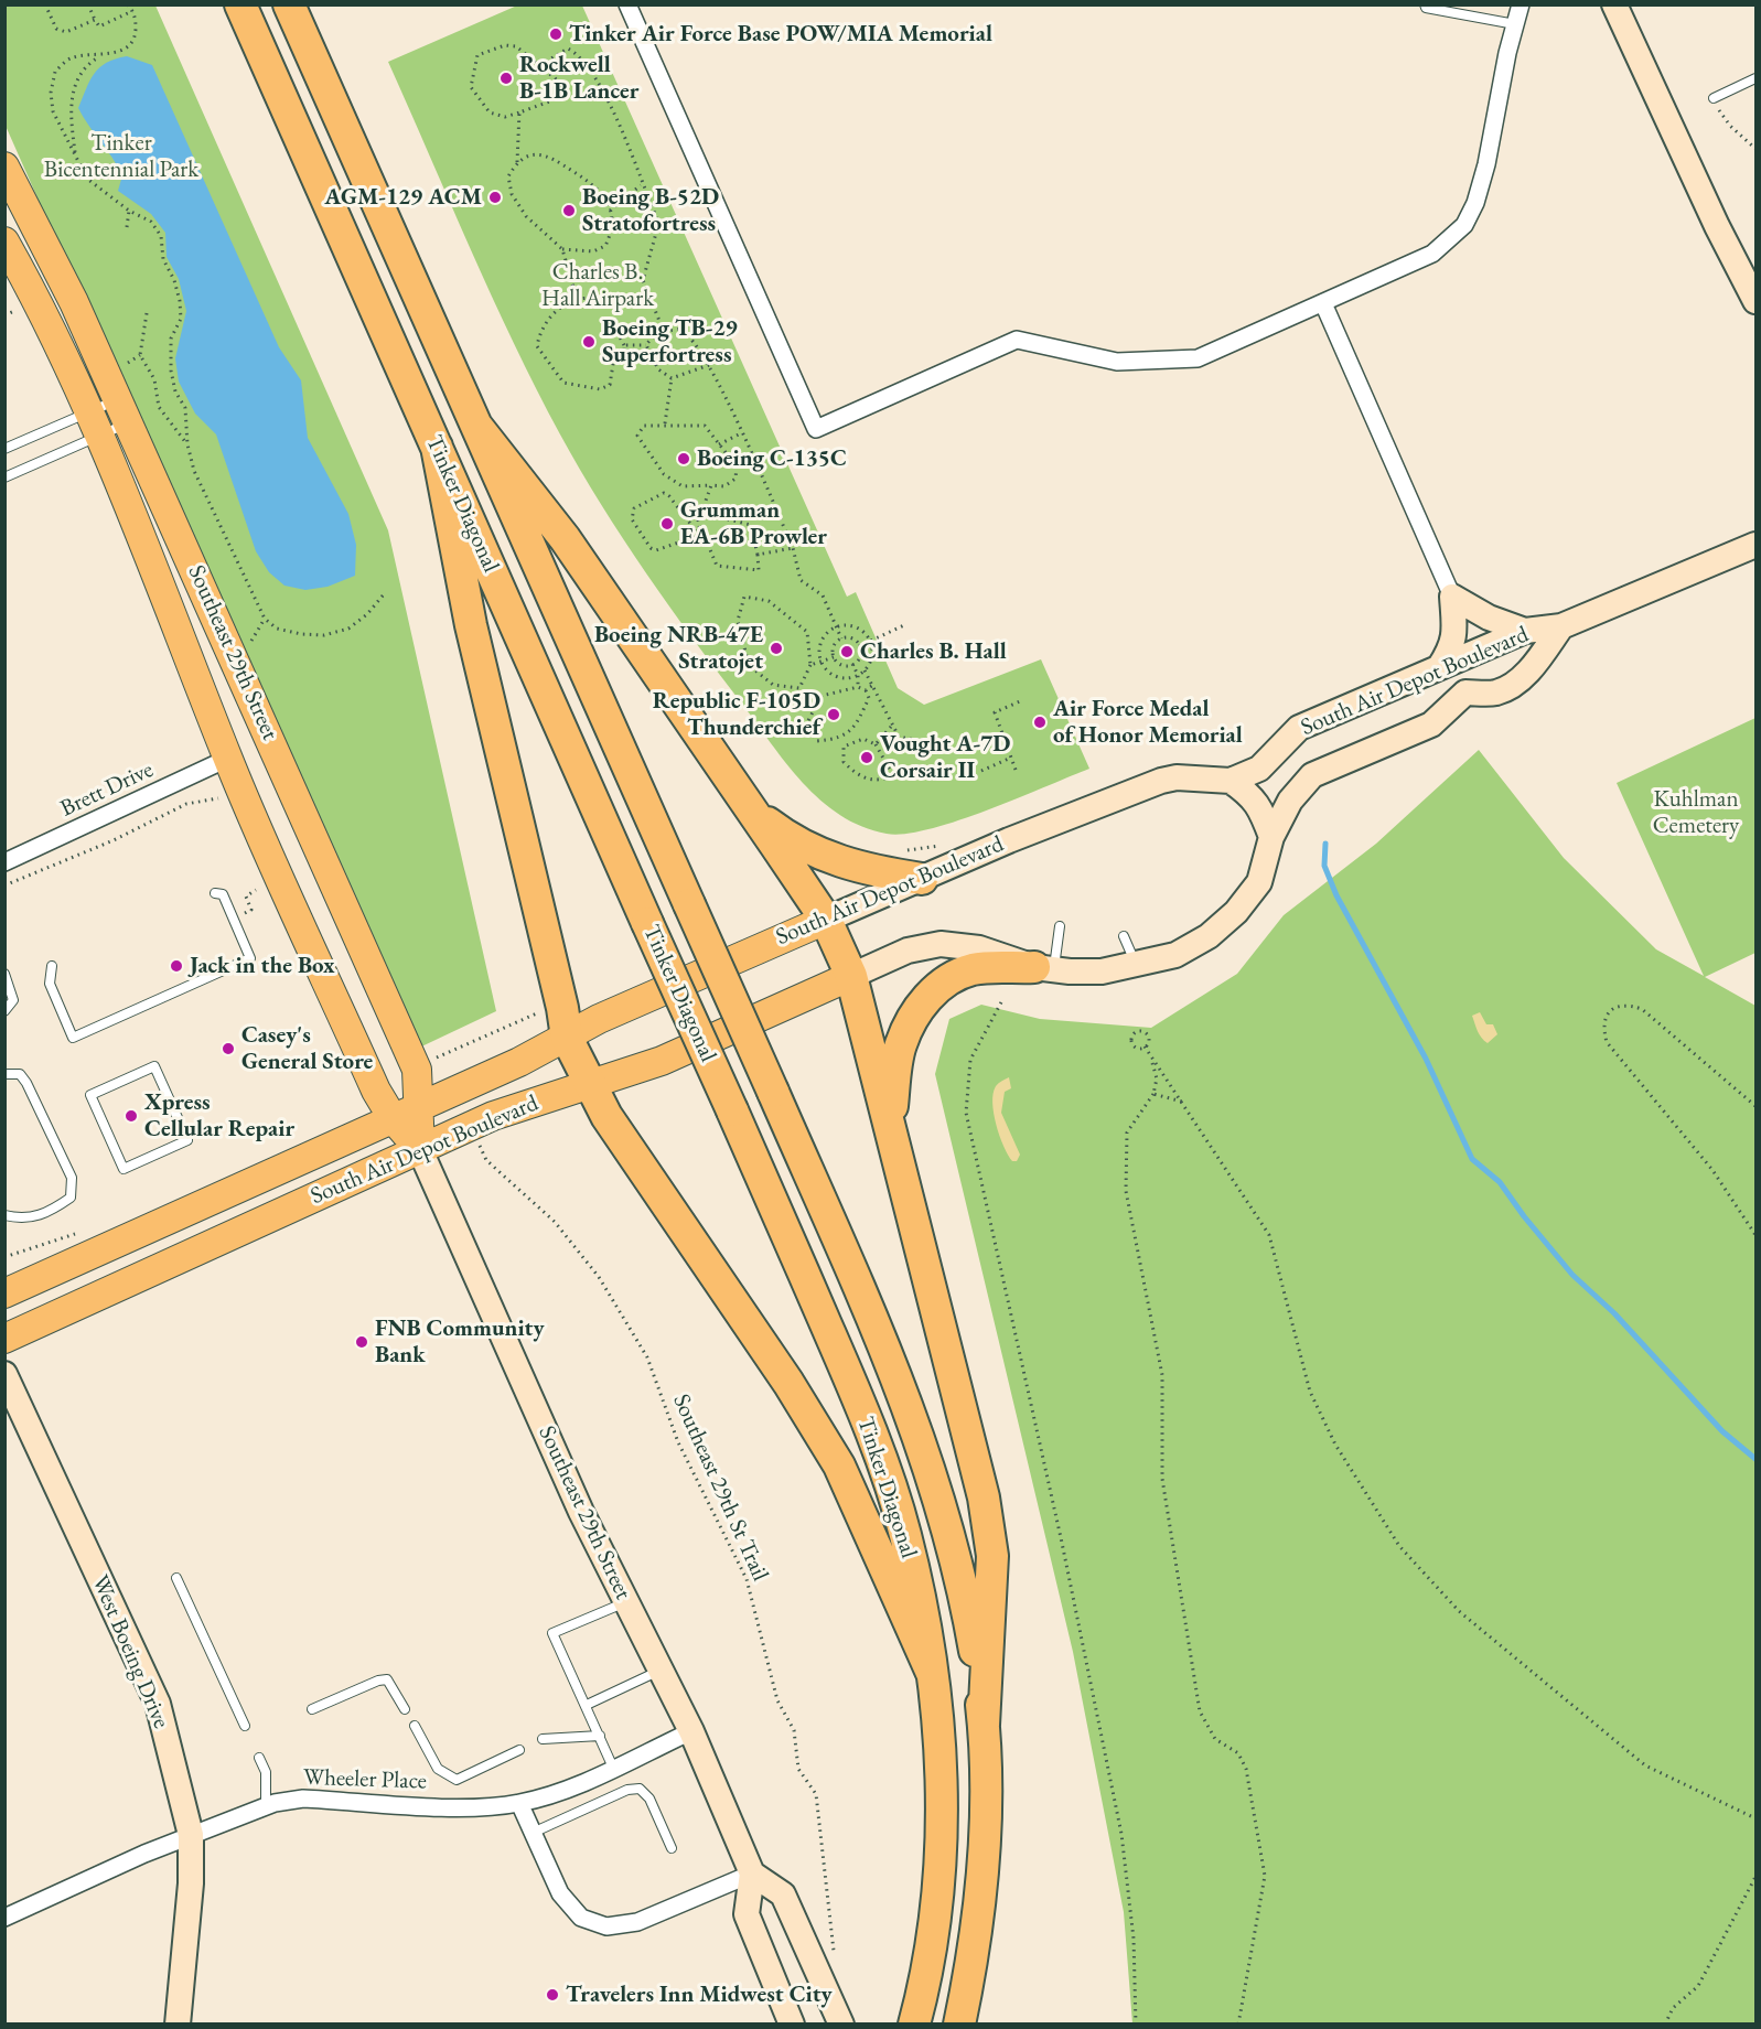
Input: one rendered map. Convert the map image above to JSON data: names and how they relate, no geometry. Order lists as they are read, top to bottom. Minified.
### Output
{"streets":{"highway":["Tinker Diagonal"],"main road":["Southeast 29th Street","South Air Depot Boulevard","West Boeing Drive"],"street":["Brett Drive","Wheeler Place"],"path":["Southeast 29th St Trail"]},"crossings":[["Southeast 29th Street","South Air Depot Boulevard"],["Southeast 29th Street","Brett Drive"],["Southeast 29th Street","Wheeler Place"],["South Air Depot Boulevard","Southeast 29th St Trail"],["West Boeing Drive","Wheeler Place"]],"parks":["Tinker Bicentennial Park","Charles B. Hall Airpark","Kuhlman Cemetery"],"places":["Tinker Air Force Base POW/MIA Memorial","Rockwell B-1B Lancer","AGM-129 ACM","Boeing B-52D Stratofortress","Boeing TB-29 Superfortress","Boeing C-135C","Grumman EA-6B Prowler","Boeing NRB-47E Stratojet","Charles B. Hall","Republic F-105D Thunderchief","Air Force Medal of Honor Memorial","Vought A-7D Corsair II","Jack in the Box","Casey's General Store","Xpress Cellular Repair","FNB Community Bank","Travelers Inn Midwest City"]}
